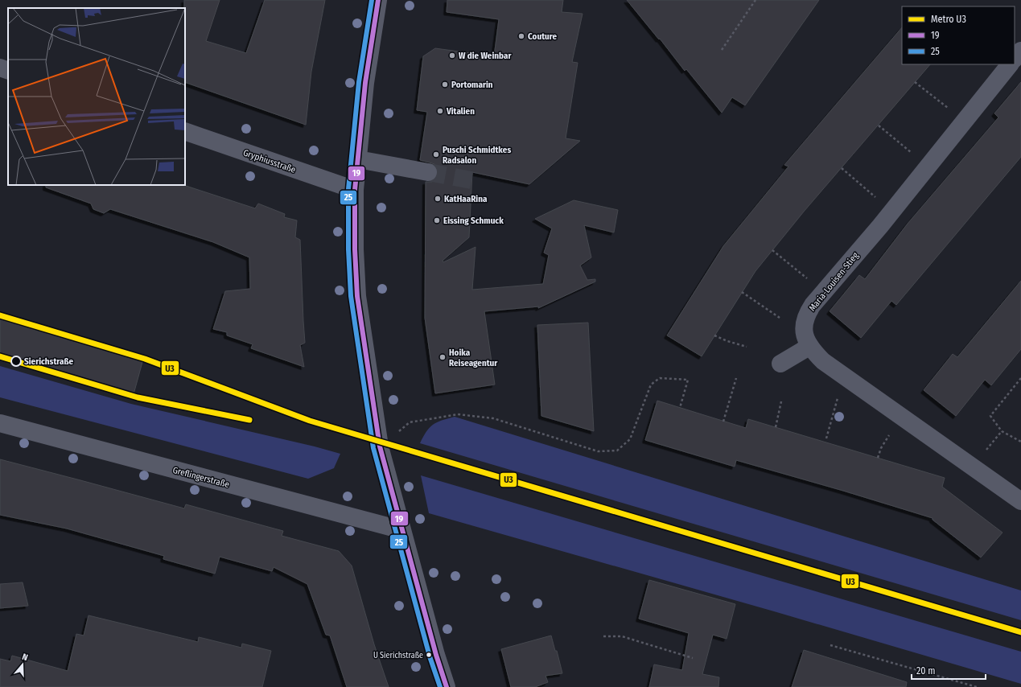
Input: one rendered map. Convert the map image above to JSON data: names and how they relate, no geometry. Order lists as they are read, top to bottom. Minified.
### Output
{"streets":{"street":["Gryphiusstraße","Maria-Louisen-Stieg","Greflingerstraße"]},"places":["Couture","W die Weinbar","Portomarin","Vitalien","Puschi Schmidtkes Radsalon","KatHaaRina","Eissing Schmuck","Hoika Reiseagentur","Sierichstraße","U Sierichstraße"],"lines":["transit line 19","transit line 25","metro line U3"],"legend":["Metro U3","19","25"],"scale_bar":"20 m","north":"top"}
